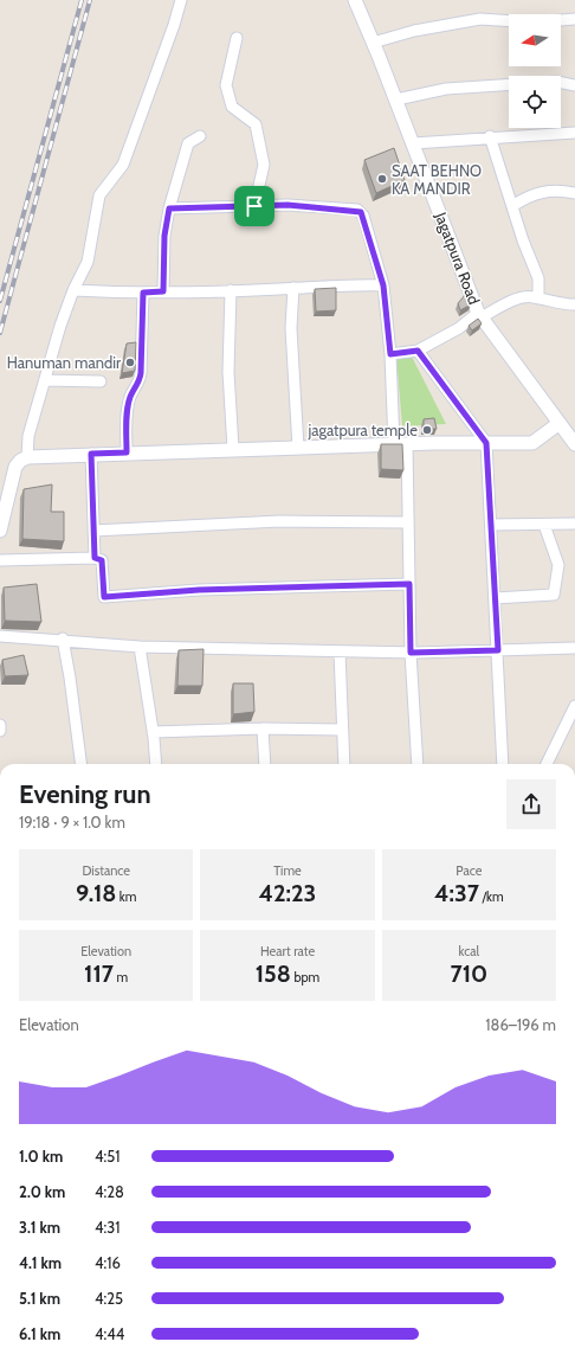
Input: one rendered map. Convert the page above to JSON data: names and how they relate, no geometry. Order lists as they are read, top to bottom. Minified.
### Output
{"streets":{"street":["Jagatpura Road"]},"places":["SAAT BEHNO KA MANDIR","Hanuman mandir","jagatpura temple"],"north":"left","page":{"heading":["Evening run","19:18 · 9 × 1.0 km"],"stats":[["Distance","9.18 km"],["Time","42:23"],["Pace","4:37 /km"],["Elevation","117 m"],["Heart rate","158 bpm"],["kcal","710"]],"chart":["Elevation","186–196 m"],"list":[{"name":"1.0 km","note":"4:51"},{"name":"2.0 km","note":"4:28"},{"name":"3.1 km","note":"4:31"},{"name":"4.1 km","note":"4:16"},{"name":"5.1 km","note":"4:25"},{"name":"6.1 km","note":"4:44"}]}}
